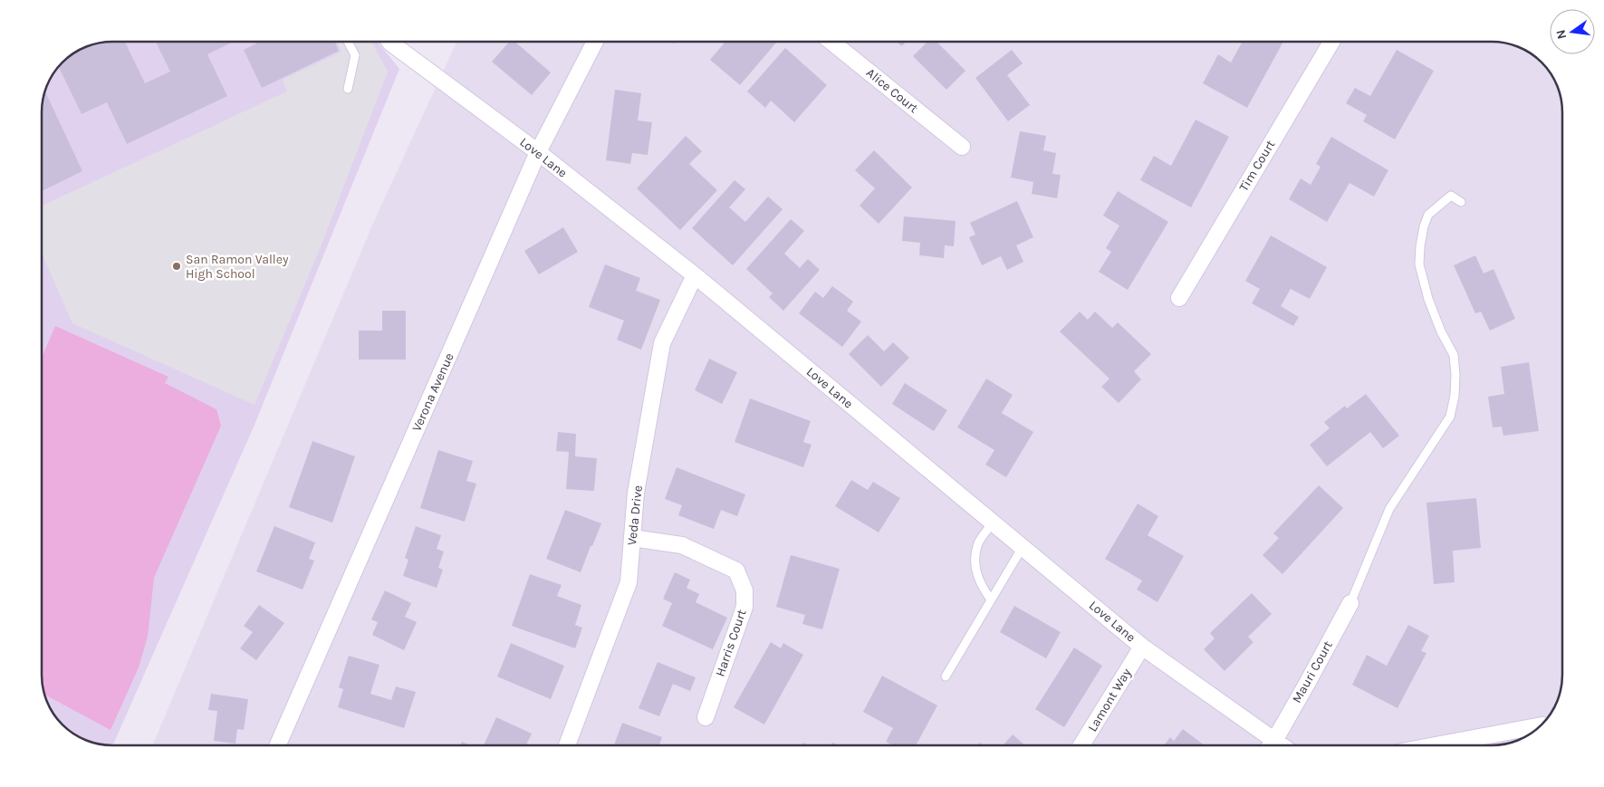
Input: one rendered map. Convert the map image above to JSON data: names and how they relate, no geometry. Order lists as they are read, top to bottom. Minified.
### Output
{"streets":{"street":["Alice Court","Love Lane","Tim Court","Verona Avenue","Veda Drive","Harris Court","Mauri Court","Lamont Way"]},"crossings":[["Love Lane","Verona Avenue"],["Love Lane","Veda Drive"],["Love Lane","Lamont Way"],["Veda Drive","Harris Court"]],"places":["San Ramon Valley High School"],"north":"left"}
